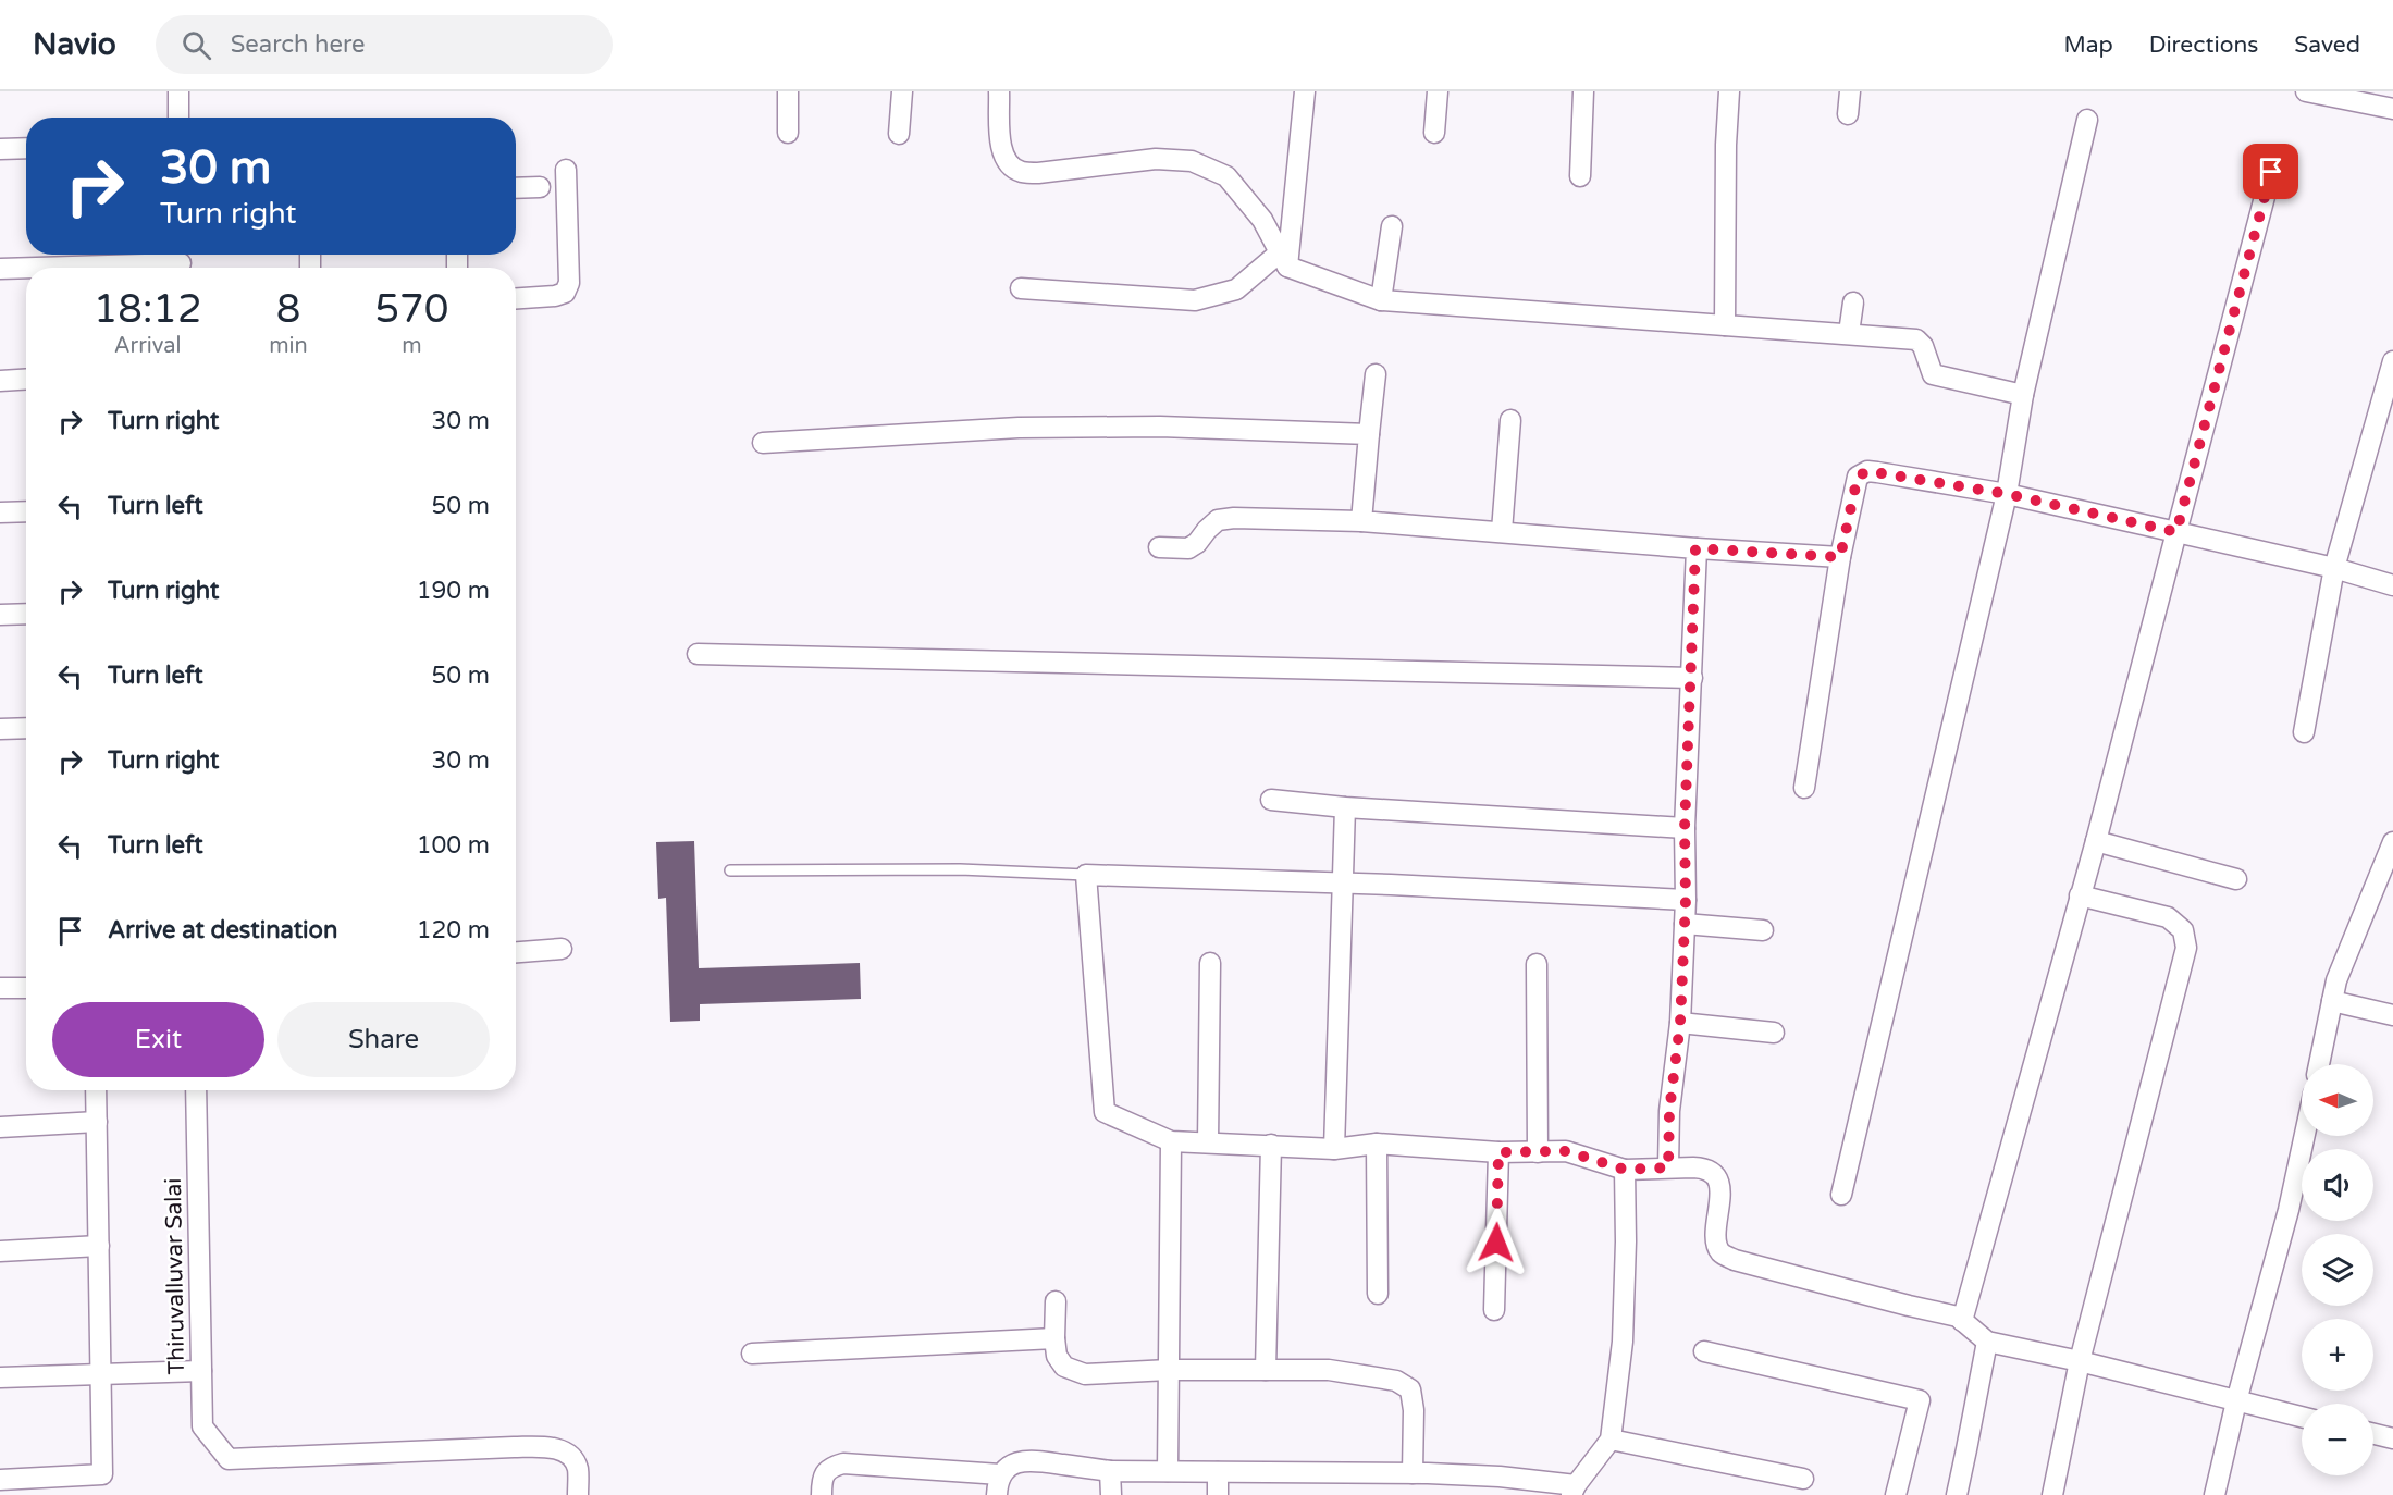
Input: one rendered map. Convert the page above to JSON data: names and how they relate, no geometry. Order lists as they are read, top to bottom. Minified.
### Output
{"streets":{"street":["Thiruvalluvar Salai"]},"north":"left","page":{"header":"Navio","search":"Search here","nav":["Map","Directions","Saved"],"turn":["30 m","Turn right"],"eta":["18:12","Arrival","8","min","570","m"],"list":[{"name":"Turn right","value":"30 m"},{"name":"Turn left","value":"50 m"},{"name":"Turn right","value":"190 m"},{"name":"Turn left","value":"50 m"},{"name":"Turn right","value":"30 m"},{"name":"Turn left","value":"100 m"},{"name":"Arrive at destination","value":"120 m"}],"buttons":["Exit","Share"],"map_buttons":["+","−"]}}
